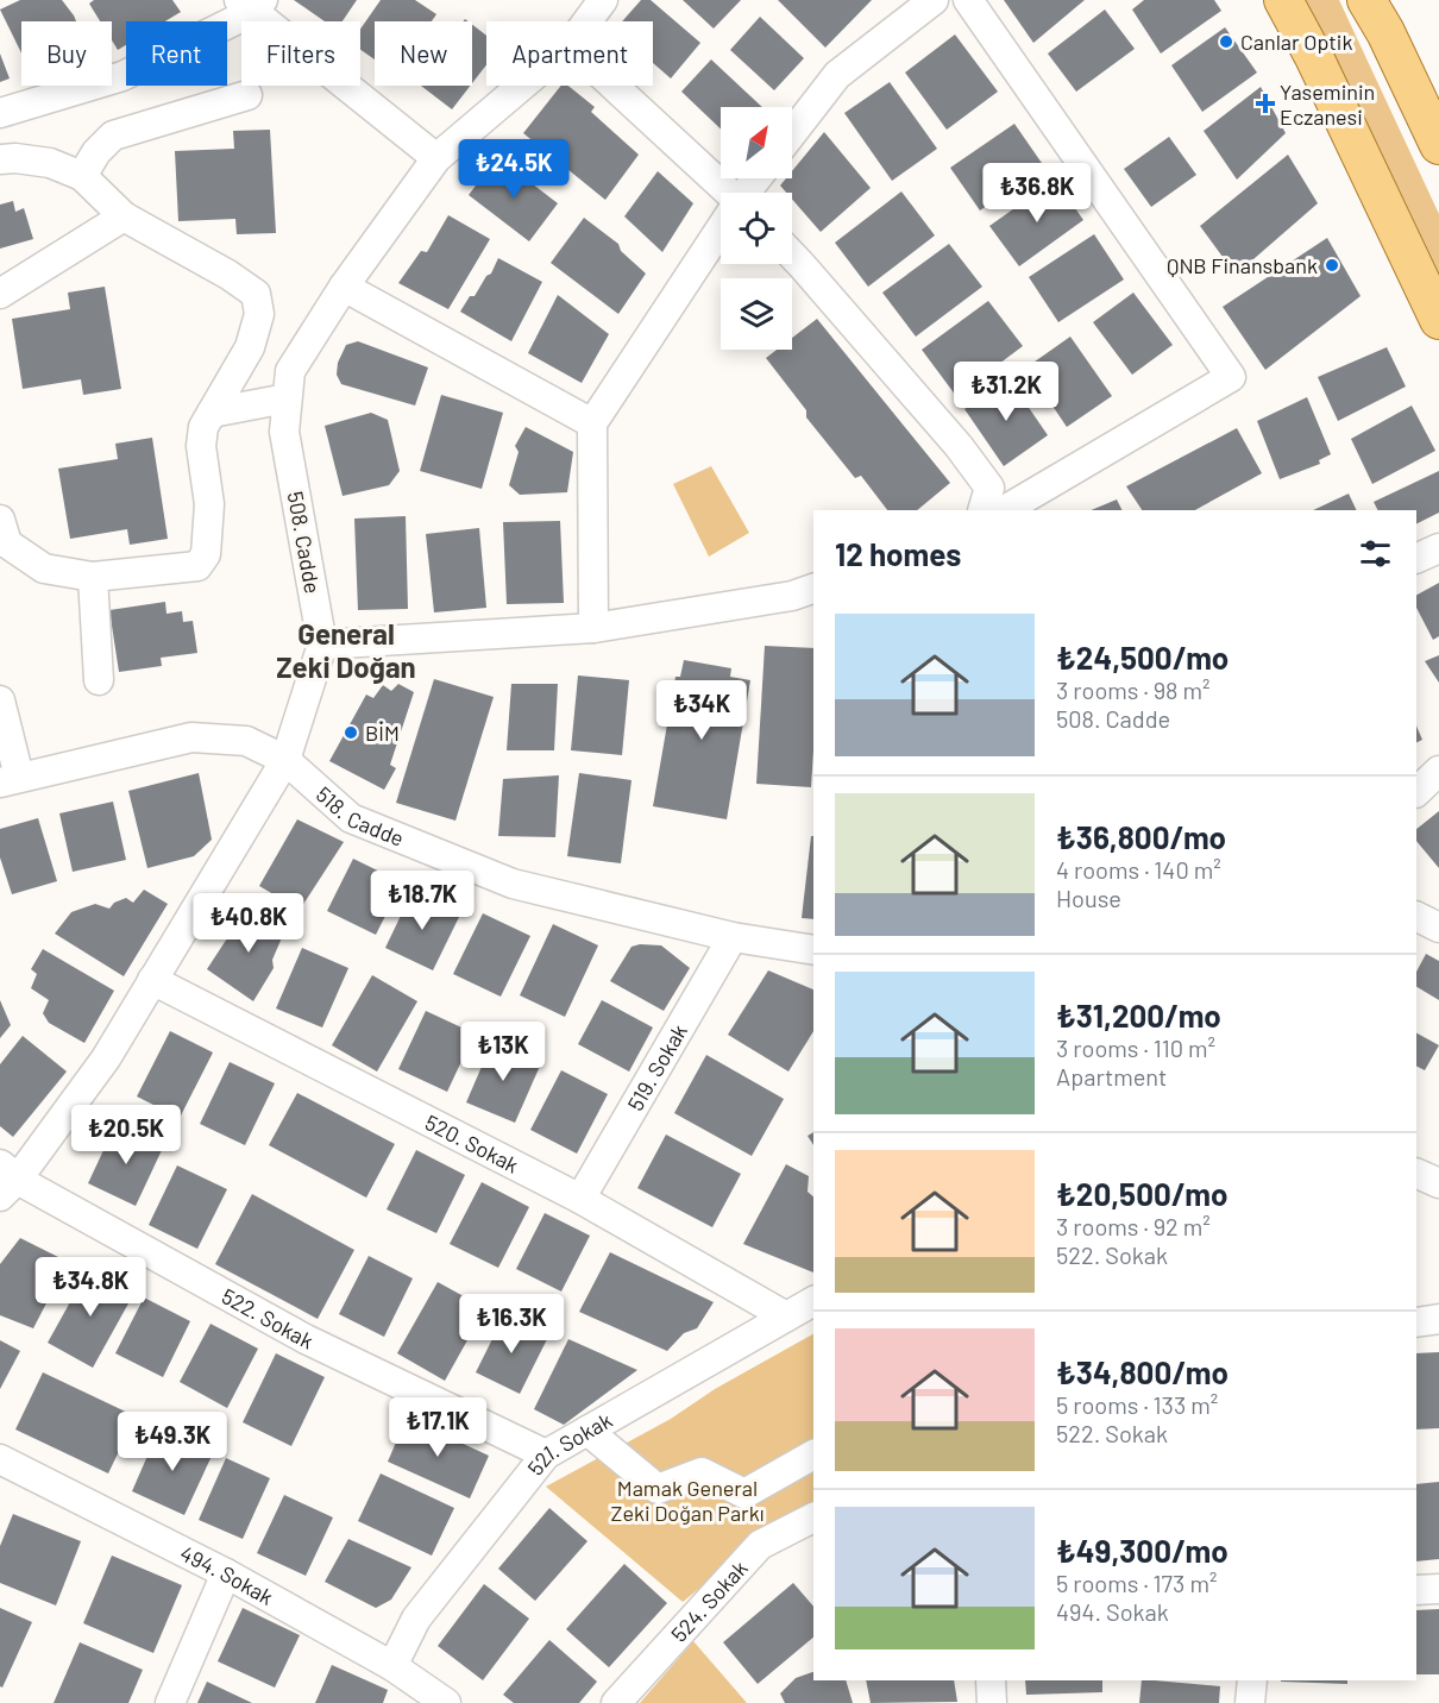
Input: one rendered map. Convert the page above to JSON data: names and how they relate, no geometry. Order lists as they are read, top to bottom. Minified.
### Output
{"streets":{"street":["508. Cadde","518. Cadde","519. Sokak","520. Sokak","522. Sokak","521. Sokak","494. Sokak","524. Sokak"]},"crossings":[["508. Cadde","518. Cadde"],["508. Cadde","520. Sokak"],["508. Cadde","522. Sokak"],["518. Cadde","519. Sokak"],["519. Sokak","520. Sokak"],["520. Sokak","521. Sokak"],["522. Sokak","521. Sokak"],["521. Sokak","494. Sokak"]],"districts":["General Zeki Doğan"],"parks":["Mamak General Zeki Doğan Parkı"],"places":{"other":["Canlar Optik","QNB Finansbank","BİM"],"health":["Yaseminin Eczanesi"]},"north":"top right","page":{"chip":["Buy","Rent","Filters","New","Apartment"],"price":["₺24.5K","₺36.8K","₺31.2K","₺34K","₺18.7K","₺40.8K","₺13K","₺20.5K","₺34.8K","₺16.3K","₺17.1K","₺49.3K"],"heading":"12 homes","list":[{"name":"₺24,500/mo","note":"3 rooms · 98 m² · 508. Cadde"},{"name":"₺36,800/mo","note":"4 rooms · 140 m² · House"},{"name":"₺31,200/mo","note":"3 rooms · 110 m² · Apartment"},{"name":"₺20,500/mo","note":"3 rooms · 92 m² · 522. Sokak"},{"name":"₺34,800/mo","note":"5 rooms · 133 m² · 522. Sokak"},{"name":"₺49,300/mo","note":"5 rooms · 173 m² · 494. Sokak"}]}}
